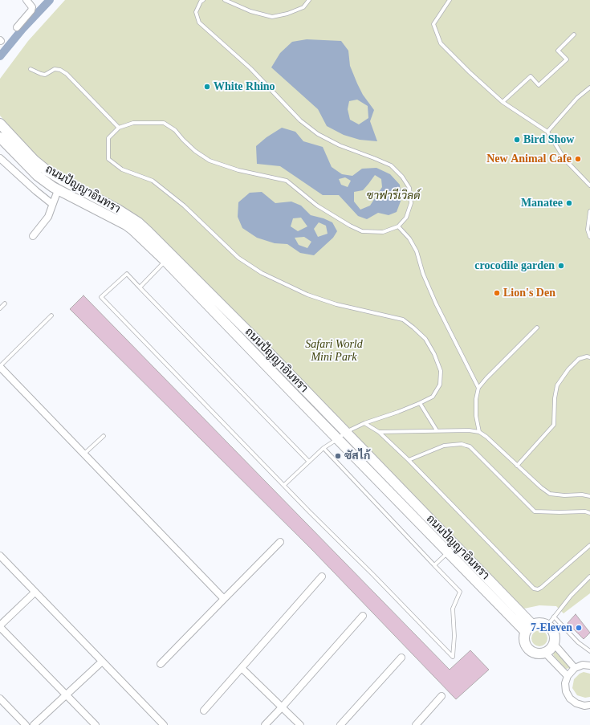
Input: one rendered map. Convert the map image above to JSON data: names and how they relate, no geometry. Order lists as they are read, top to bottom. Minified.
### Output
{"streets":{"street":["ถนนปัญญาอินทรา"]},"parks":["ซาฟารีเวิลด์","Safari World Mini Park"],"places":["White Rhino","Bird Show","New Animal Cafe","Manatee","crocodile garden","Lion's Den","ซัสไก้","7-Eleven"]}
